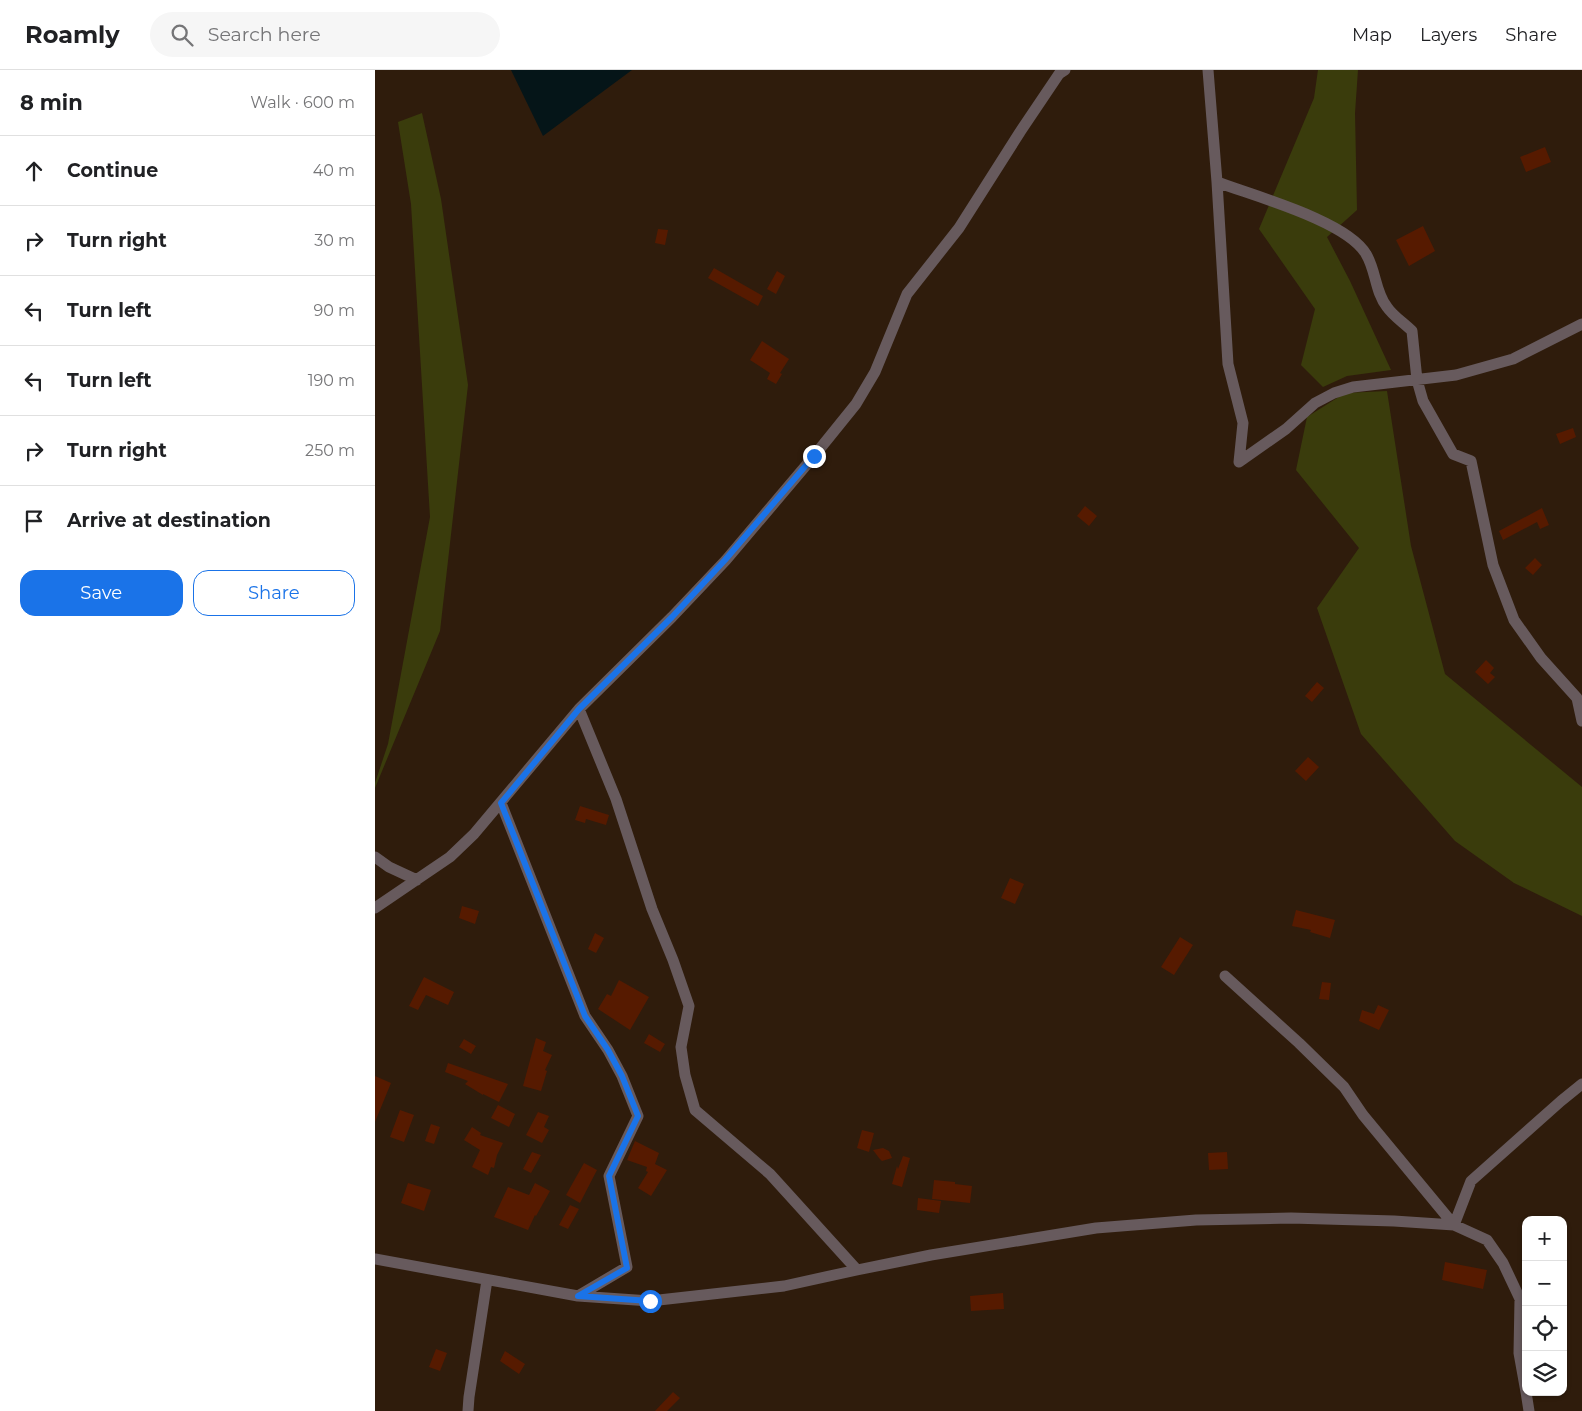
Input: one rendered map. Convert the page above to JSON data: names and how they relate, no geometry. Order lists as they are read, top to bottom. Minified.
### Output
{"page":{"header":"Roamly","search":"Search here","nav":["Map","Layers","Share"],"heading":["8 min","Walk · 600 m"],"list":[["Continue","40 m"],["Turn right","30 m"],["Turn left","90 m"],["Turn left","190 m"],["Turn right","250 m"],"Arrive at destination"],"buttons":["Save","Share"],"map_buttons":["+","−"]}}
